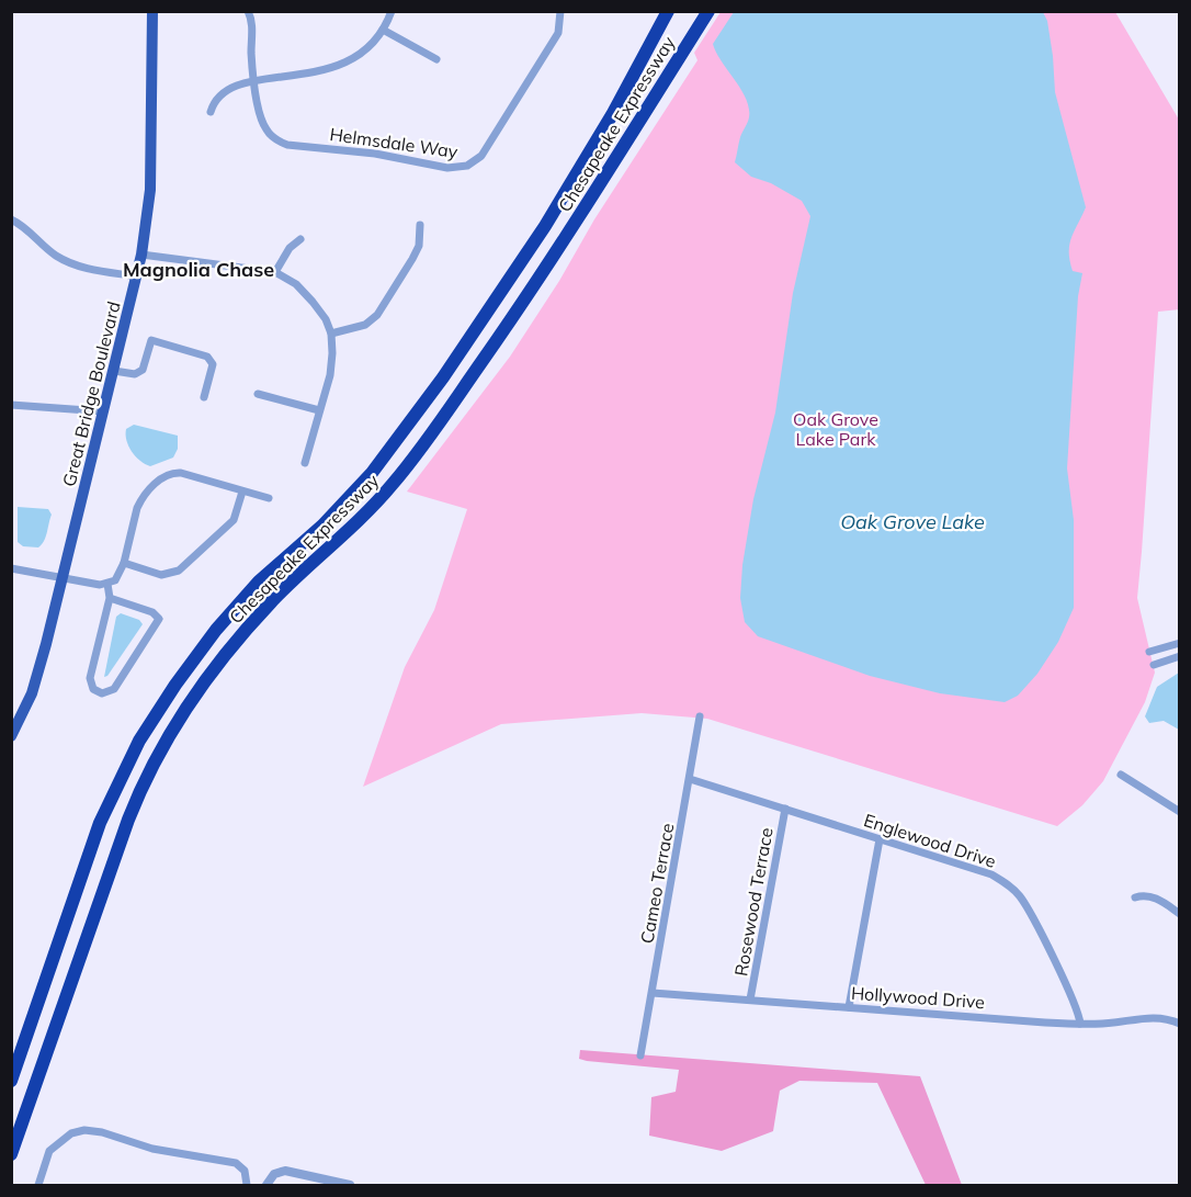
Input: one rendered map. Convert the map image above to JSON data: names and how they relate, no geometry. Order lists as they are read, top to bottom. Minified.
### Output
{"streets":{"highway":["Chesapeake Expressway"],"main road":["Great Bridge Boulevard"],"street":["Helmsdale Way","Englewood Drive","Cameo Terrace","Rosewood Terrace","Hollywood Drive"]},"crossings":[["Englewood Drive","Cameo Terrace"],["Englewood Drive","Rosewood Terrace"],["Englewood Drive","Hollywood Drive"],["Cameo Terrace","Hollywood Drive"],["Rosewood Terrace","Hollywood Drive"]],"districts":["Magnolia Chase"],"water":["Oak Grove Lake"],"parks":["Oak Grove Lake Park"]}
